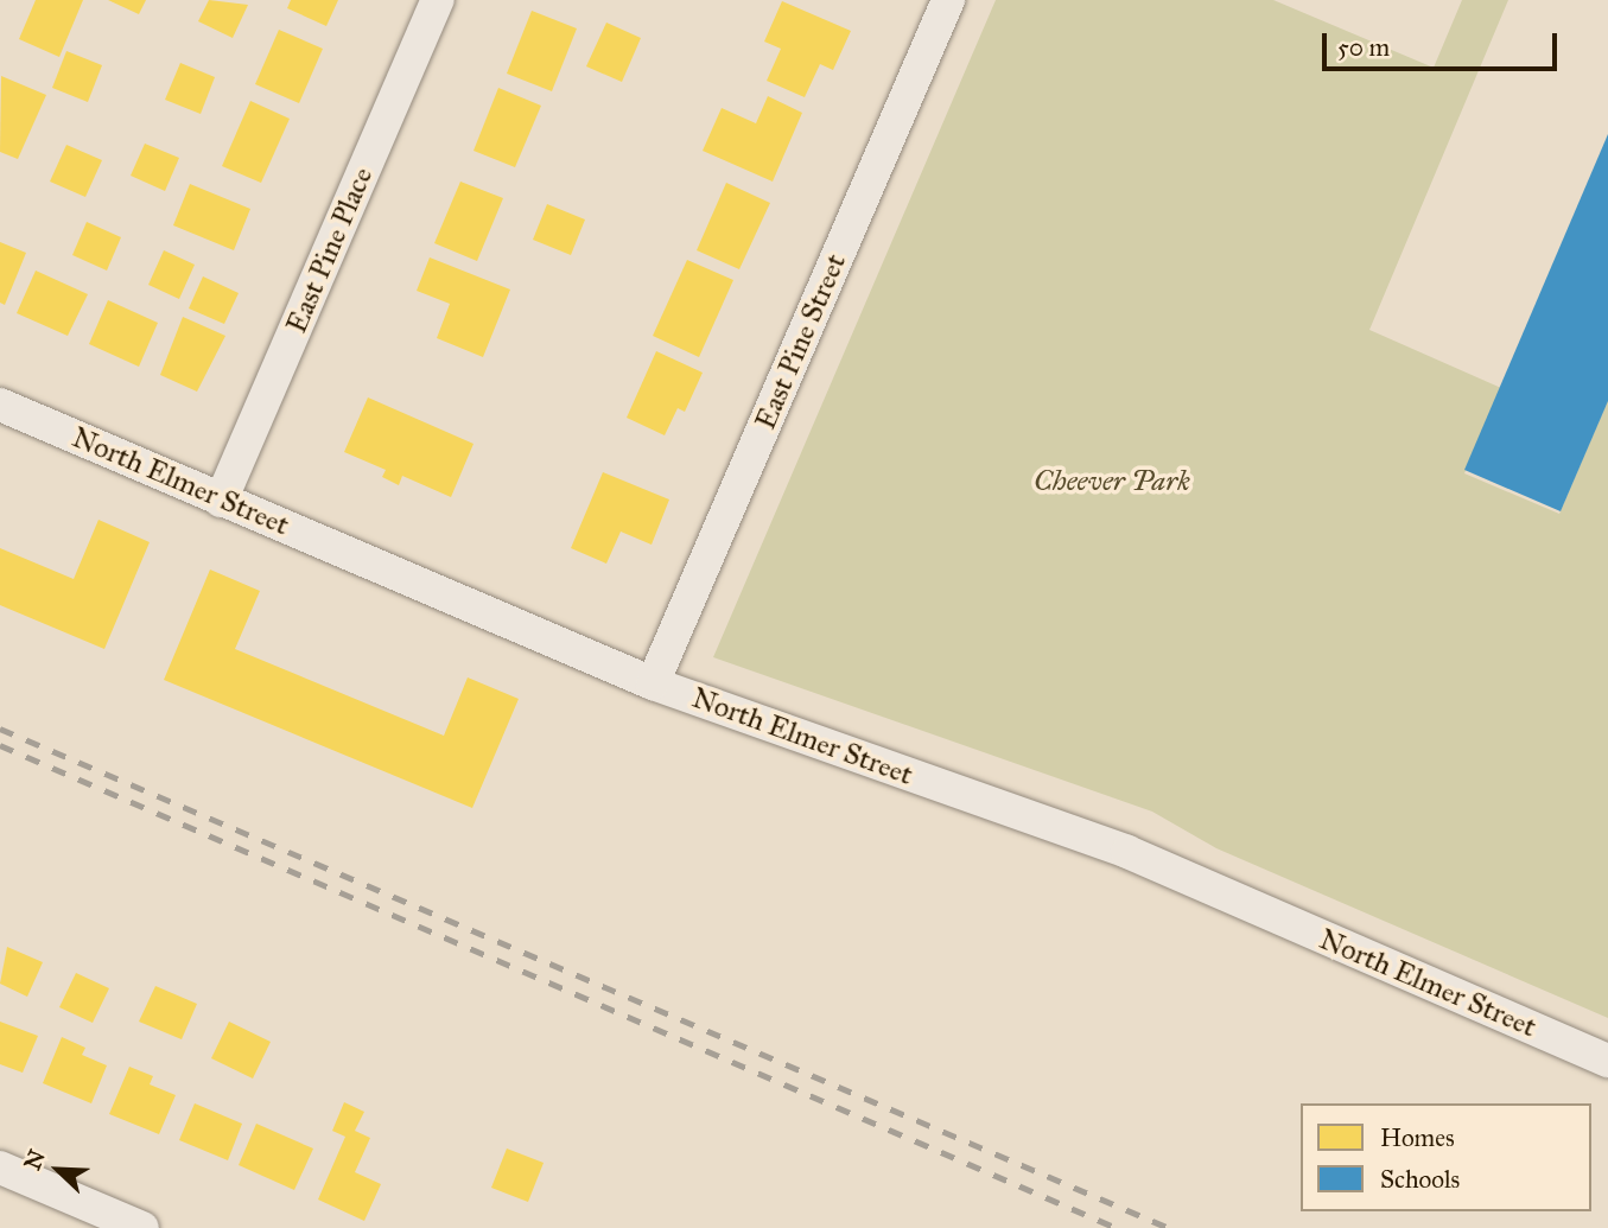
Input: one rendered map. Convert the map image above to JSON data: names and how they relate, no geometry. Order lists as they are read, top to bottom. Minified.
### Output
{"streets":{"street":["East Pine Place","East Pine Street","North Elmer Street"]},"crossings":[["East Pine Place","North Elmer Street"],["East Pine Street","North Elmer Street"]],"parks":["Cheever Park"],"legend":["Homes","Schools"],"scale_bar":"50 m","north":"top left"}
